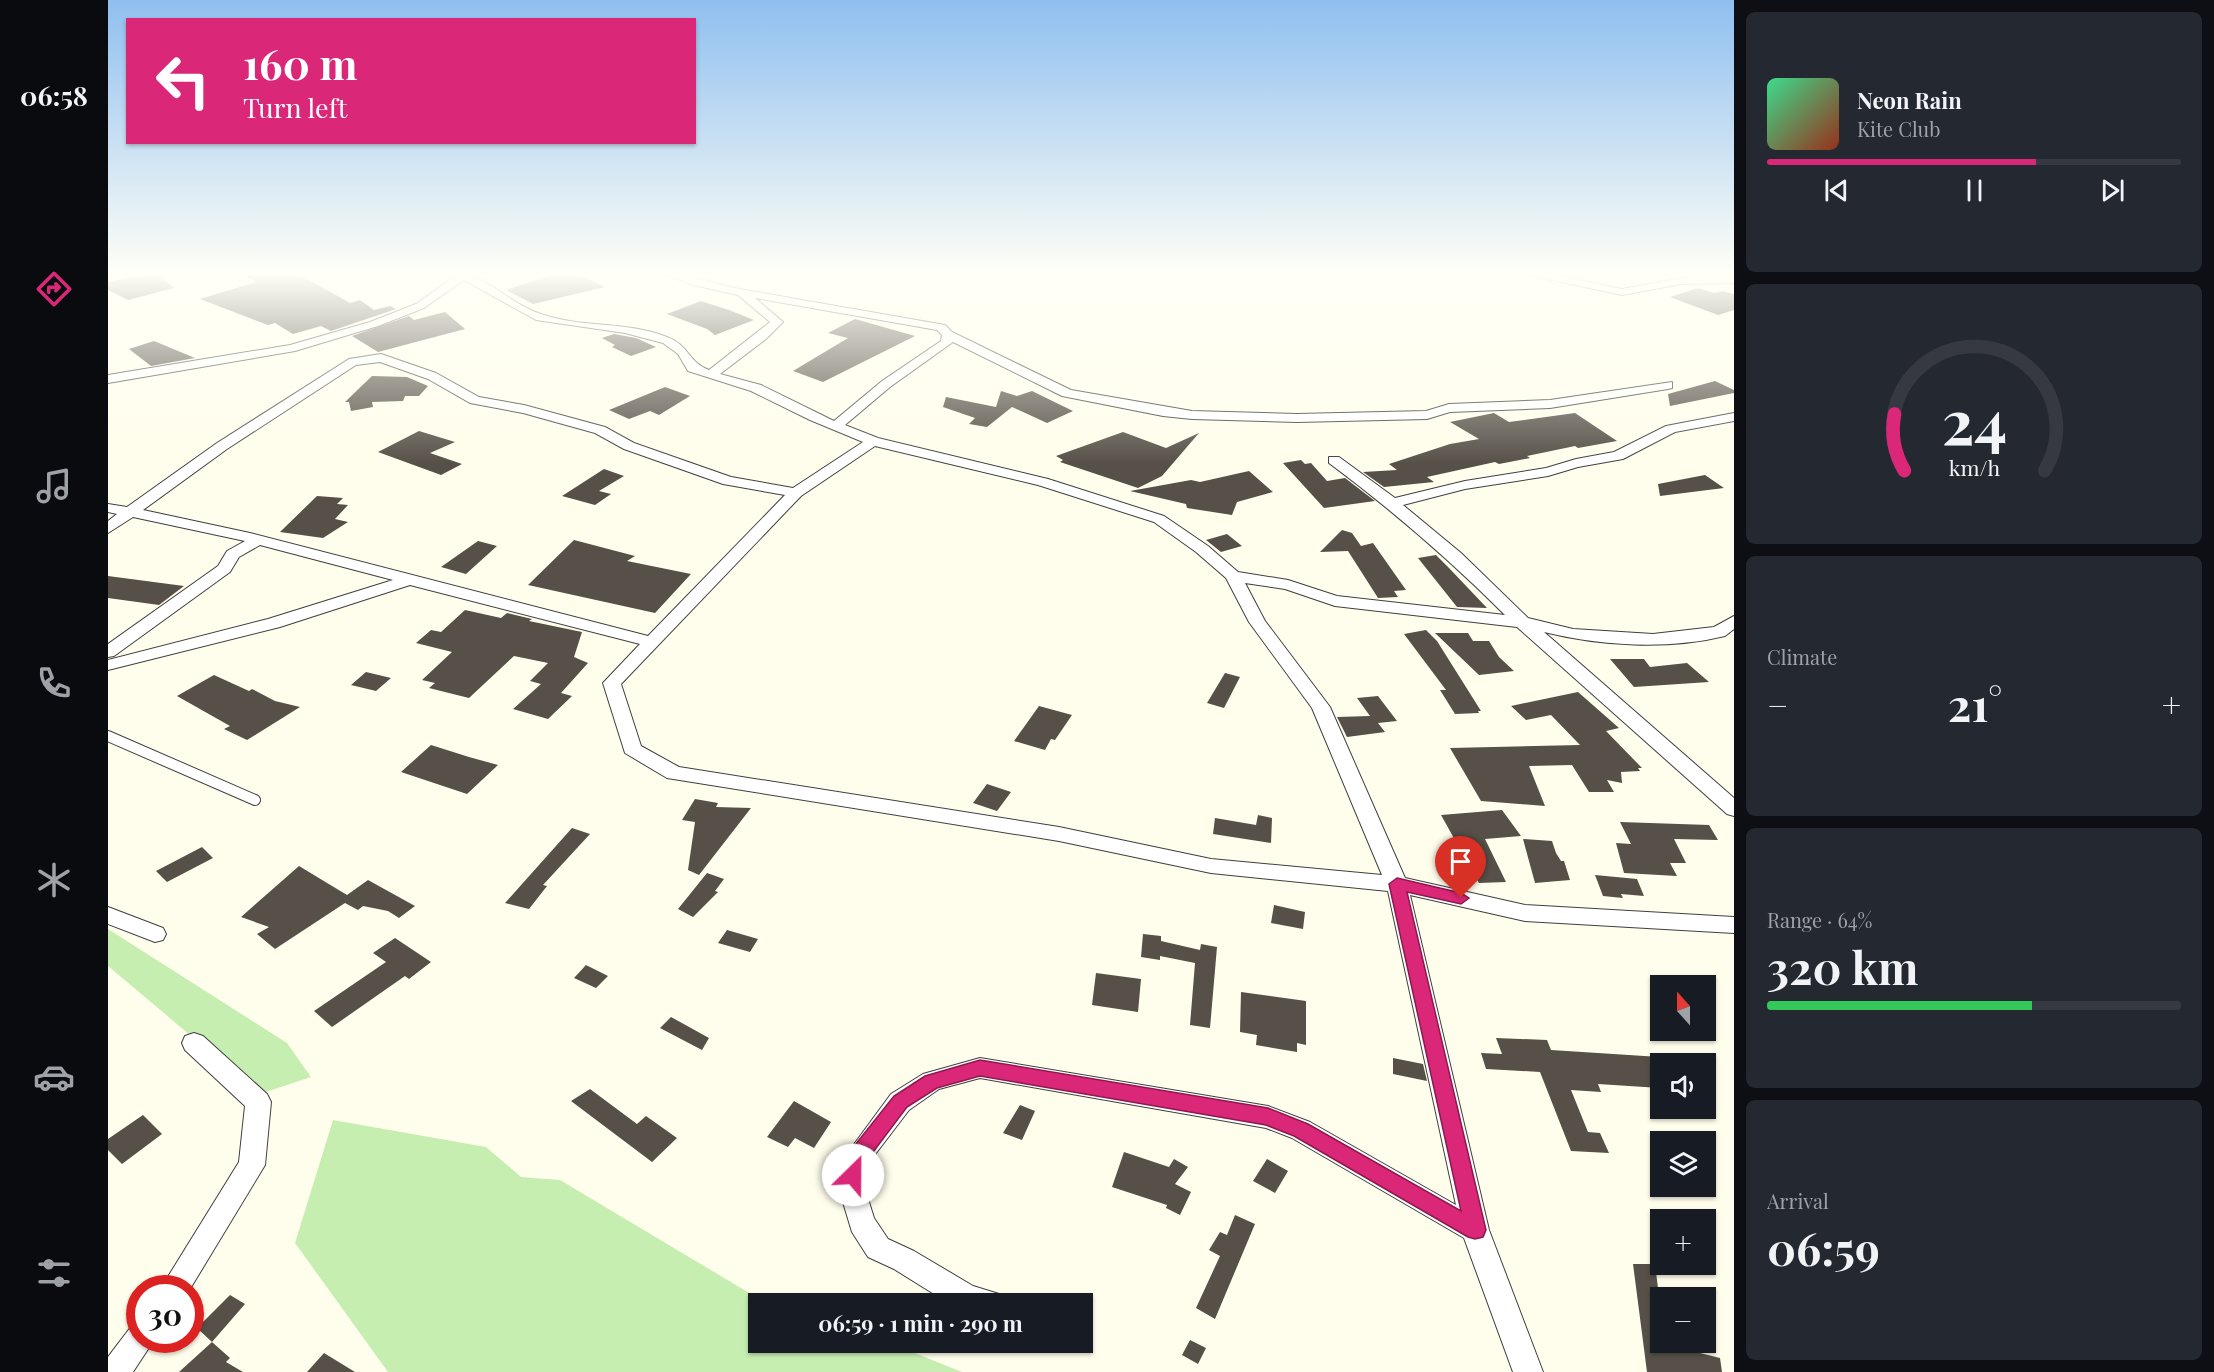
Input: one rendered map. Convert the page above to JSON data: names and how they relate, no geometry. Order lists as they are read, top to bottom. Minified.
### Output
{"north":"top","page":{"tabs":"06:58","turn":["160 m","Turn left"],"song":["Neon Rain","Kite Club"],"tile":["Climate",["Range · 64%","320 km"],["Arrival","06:59"]],"heat":["−","21°","+"],"map_buttons":["+","−"],"limit":"30","trip":"06:59 · 1 min · 290 m","gauge":["24","km/h"]}}
